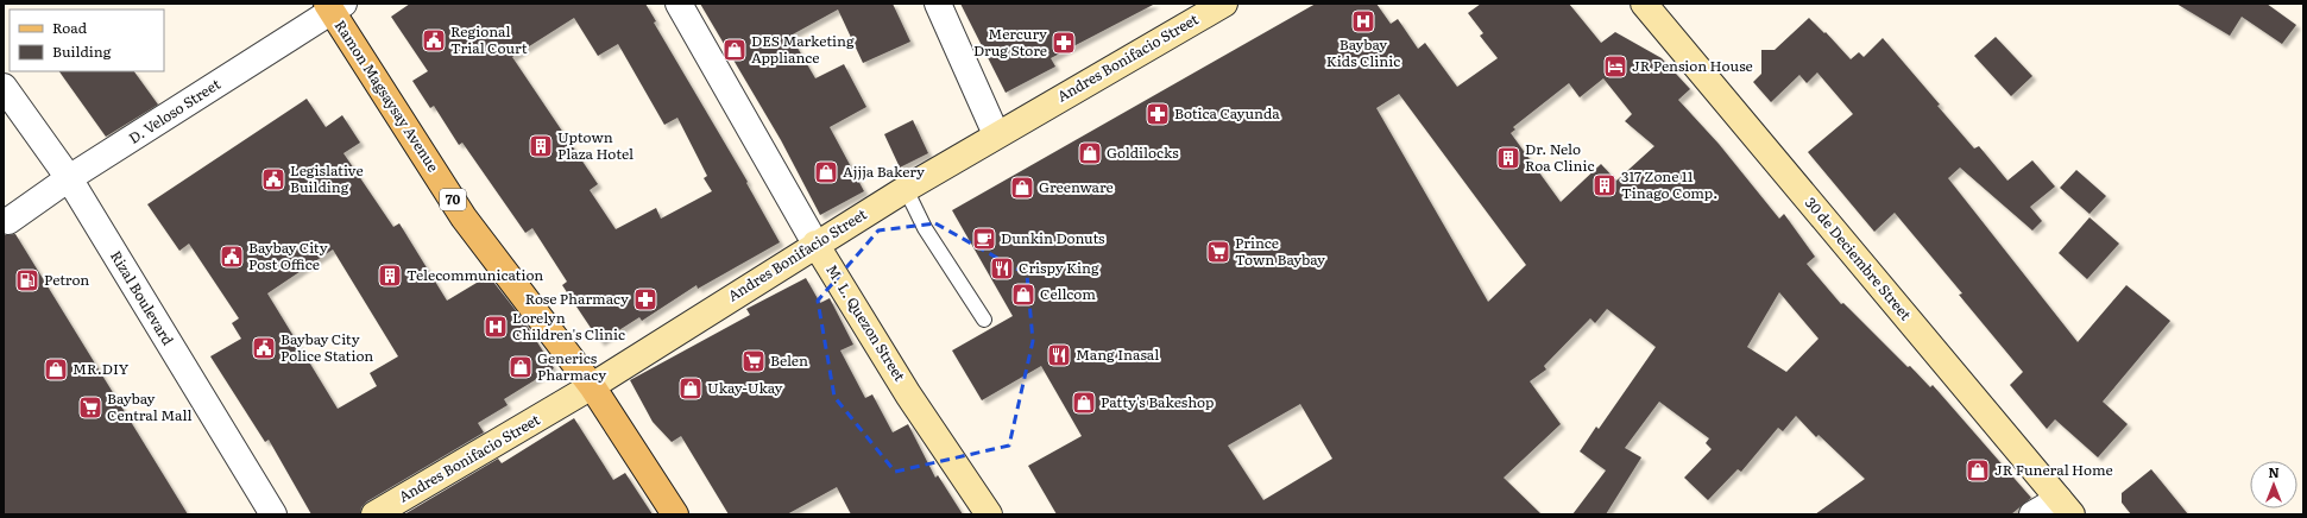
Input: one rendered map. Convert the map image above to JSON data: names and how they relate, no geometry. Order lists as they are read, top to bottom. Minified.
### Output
{"streets":{"main road":["Ramon Magsaysay Avenue","70"],"street":["Andres Bonifacio Street","D. Veloso Street","30 de Deciembre Street","Rizal Boulevard","M. L. Quezon Street"]},"crossings":[["Andres Bonifacio Street","Ramon Magsaysay Avenue"],["Andres Bonifacio Street","M. L. Quezon Street"],["Ramon Magsaysay Avenue","D. Veloso Street"],["D. Veloso Street","Rizal Boulevard"]],"places":{"hospital":["Baybay Kids Clinic","Lorelyn Children's Clinic"],"public building":["Regional Trial Court","Legislative Building","Baybay City Post Office","Baybay City Police Station"],"pharmacy":["Mercury Drug Store","Botica Cayunda","Rose Pharmacy"],"shop":["DES Marketing Appliance","Goldilocks","Ajjja Bakery","Greenware","Cellcom","Generics Pharmacy","MR.DIY","Ukay-Ukay","Patty's Bakeshop","JR Funeral Home"],"hotel":["JR Pension House"],"building":["Uptown Plaza Hotel","Dr. Nelo Roa Clinic","317 Zone 11 Tinago Comp.","Telecommunication"],"cafe":["Dunkin Donuts"],"supermarket":["Prince Town Baybay","Belen","Baybay Central Mall"],"restaurant":["Crispy King","Mang Inasal"],"fuel station":["Petron"]},"legend":["Road","Building"],"north":"top"}
